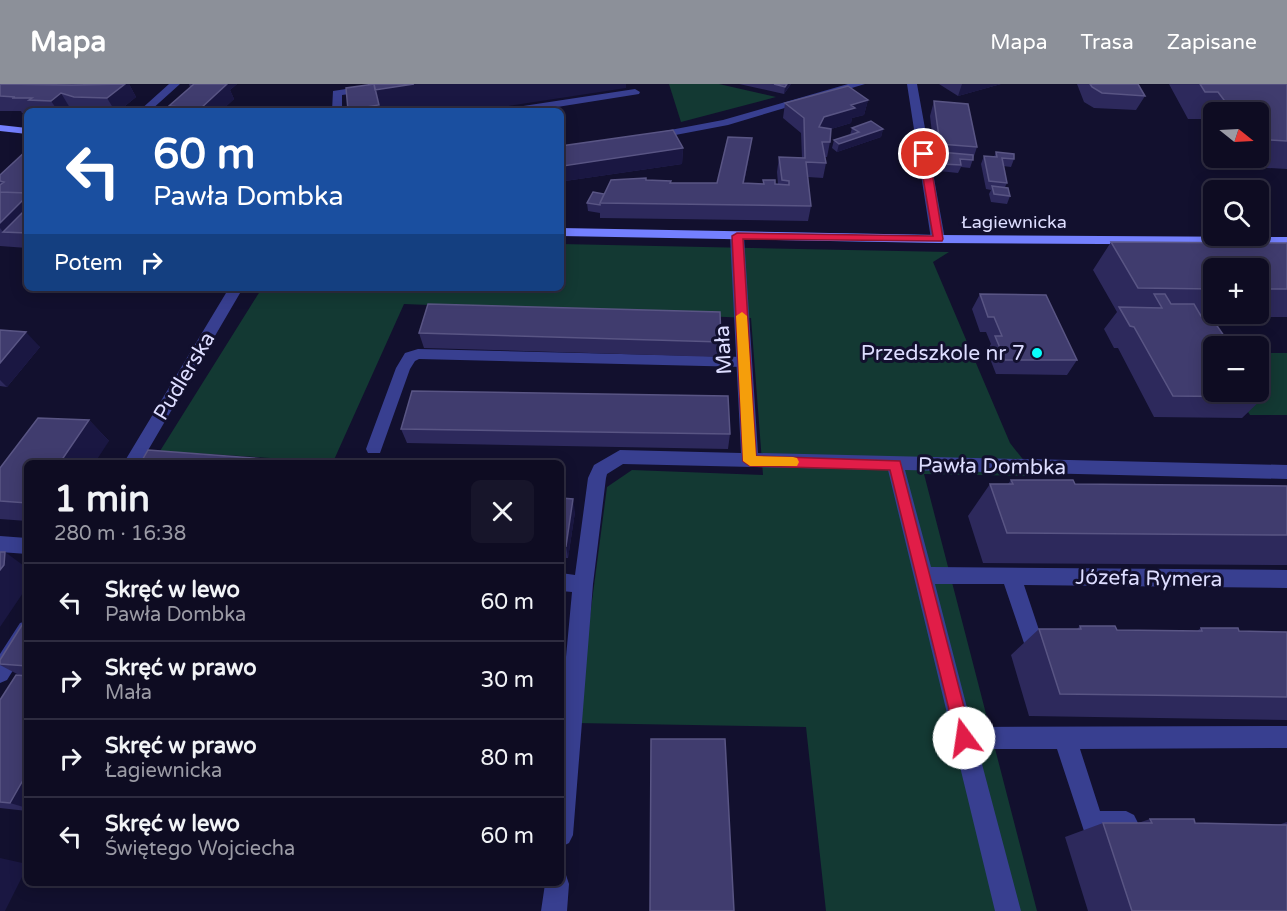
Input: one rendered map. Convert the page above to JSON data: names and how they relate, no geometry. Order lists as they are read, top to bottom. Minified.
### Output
{"streets":{"street":["Łagiewnicka","Mała","Pudlerska","Pawła Dombka","Józefa Rymera"]},"crossings":[["Łagiewnicka","Mała"],["Mała","Pawła Dombka"]],"places":["Przedszkole nr 7"],"north":"right","page":{"header":"Mapa","nav":["Mapa","Trasa","Zapisane"],"map_buttons":["+","−"],"turn":["60 m","Pawła Dombka"],"then":"Potem","heading":["1 min","280 m · 16:38"],"list":[{"name":"Skręć w lewo","note":"Pawła Dombka","value":"60 m"},{"name":"Skręć w prawo","note":"Mała","value":"30 m"},{"name":"Skręć w prawo","note":"Łagiewnicka","value":"80 m"},{"name":"Skręć w lewo","note":"Świętego Wojciecha","value":"60 m"}]}}
